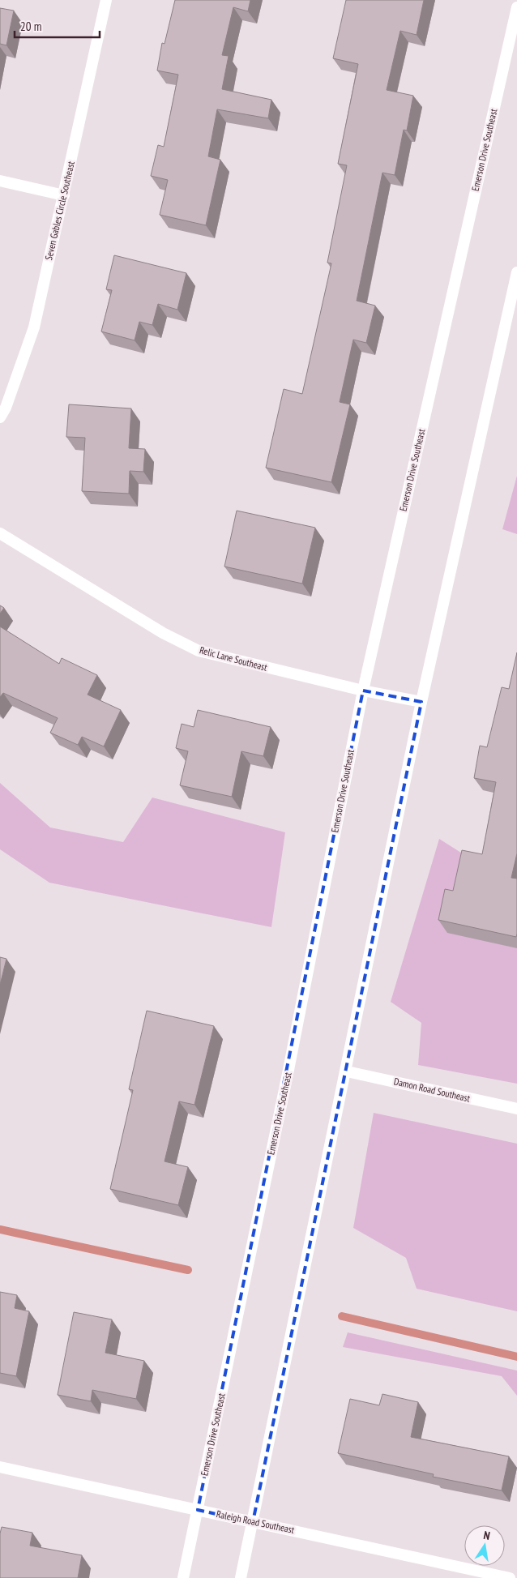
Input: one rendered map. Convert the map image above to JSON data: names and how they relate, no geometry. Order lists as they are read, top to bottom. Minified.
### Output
{"streets":{"street":["Emerson Drive Southeast","Seven Gables Circle Southeast","Relic Lane Southeast","Damon Road Southeast","Raleigh Road Southeast"]},"crossings":[["Emerson Drive Southeast","Relic Lane Southeast"],["Emerson Drive Southeast","Raleigh Road Southeast"]],"scale_bar":"20 m","north":"top"}
